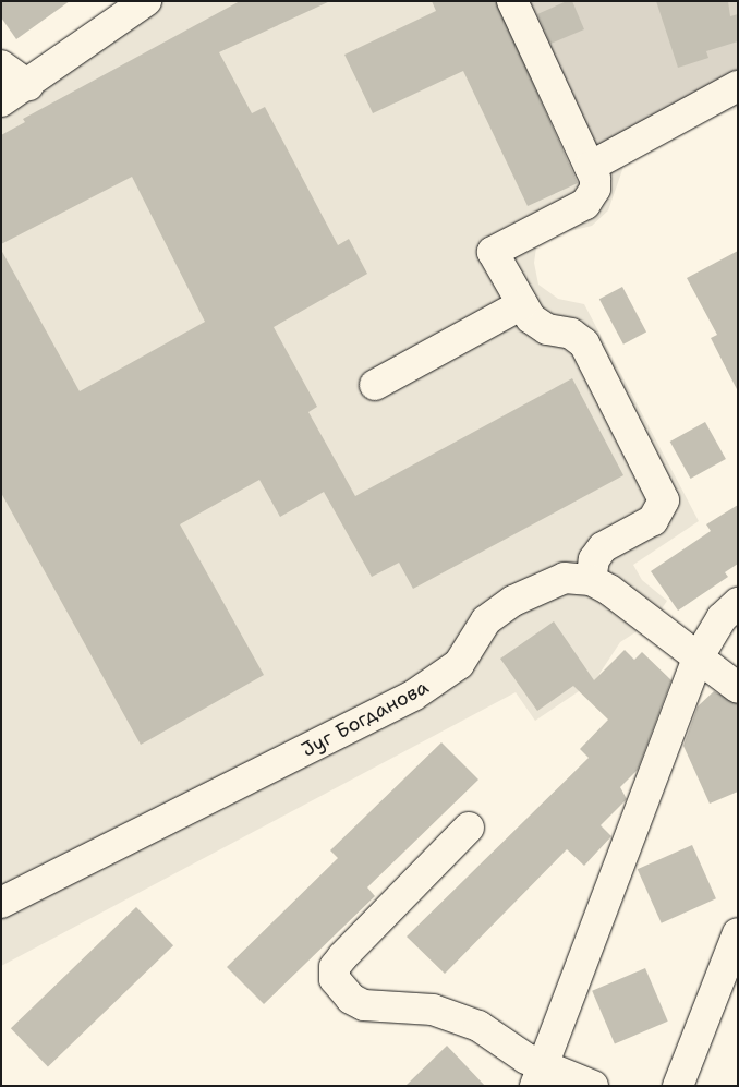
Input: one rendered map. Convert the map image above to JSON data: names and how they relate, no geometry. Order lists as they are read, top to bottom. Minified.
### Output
{"streets":{"street":["Југ Богданова"]}}
